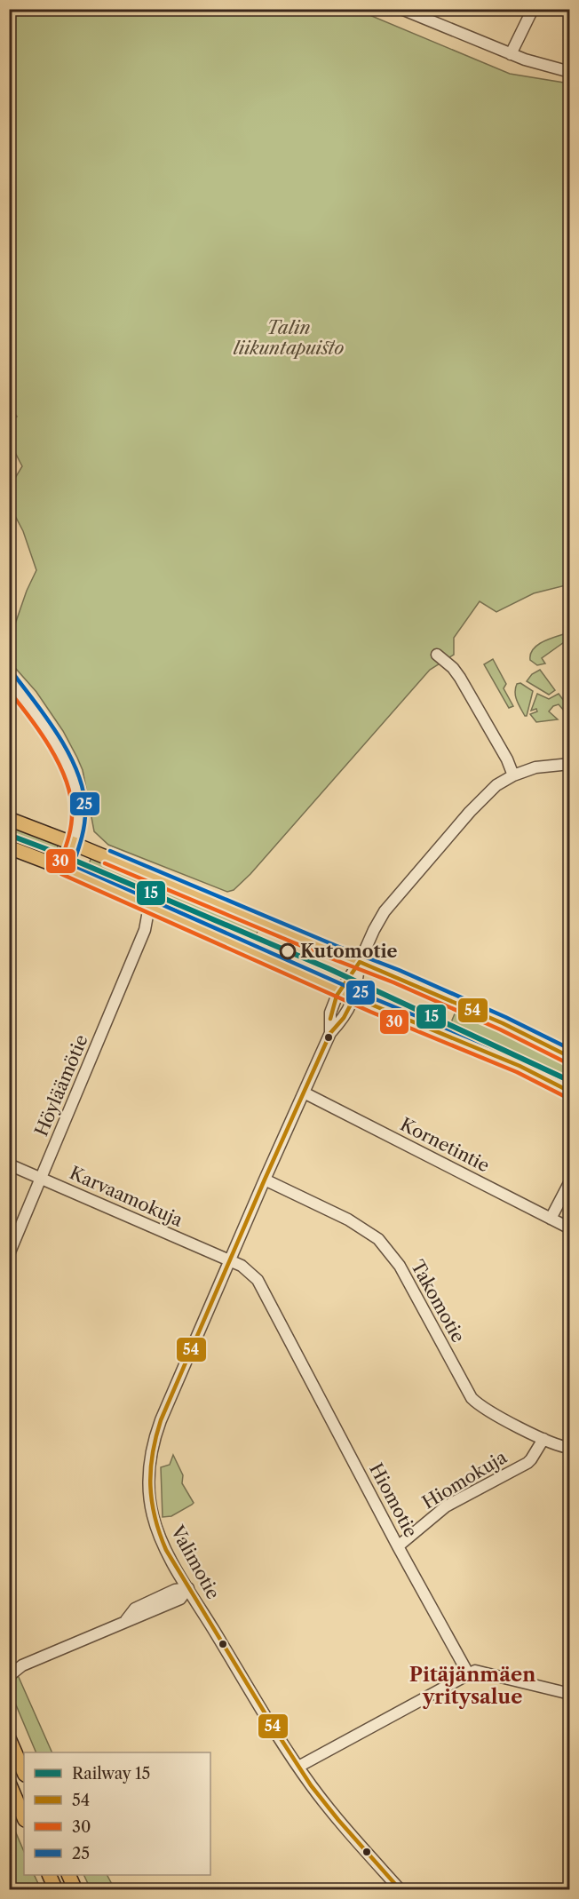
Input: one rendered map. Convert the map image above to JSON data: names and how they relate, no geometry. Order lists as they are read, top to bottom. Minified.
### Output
{"streets":{"street":["Höyläämötie","Kornetintie","Karvaamokuja","Takomotie","Hiomokuja","Hiomotie","Valimotie"]},"crossings":[["Höyläämötie","Karvaamokuja"],["Kornetintie","Valimotie"],["Karvaamokuja","Hiomotie"],["Karvaamokuja","Valimotie"],["Takomotie","Hiomokuja"],["Takomotie","Valimotie"],["Hiomokuja","Hiomotie"],["Hiomotie","Valimotie"]],"districts":["Pitäjänmäen yritysalue"],"parks":["Talin liikuntapuisto"],"places":["Kutomotie"],"lines":["transit line 25","transit line 30","rail line 15","transit line 54"],"legend":["Railway 15","54","30","25"]}
